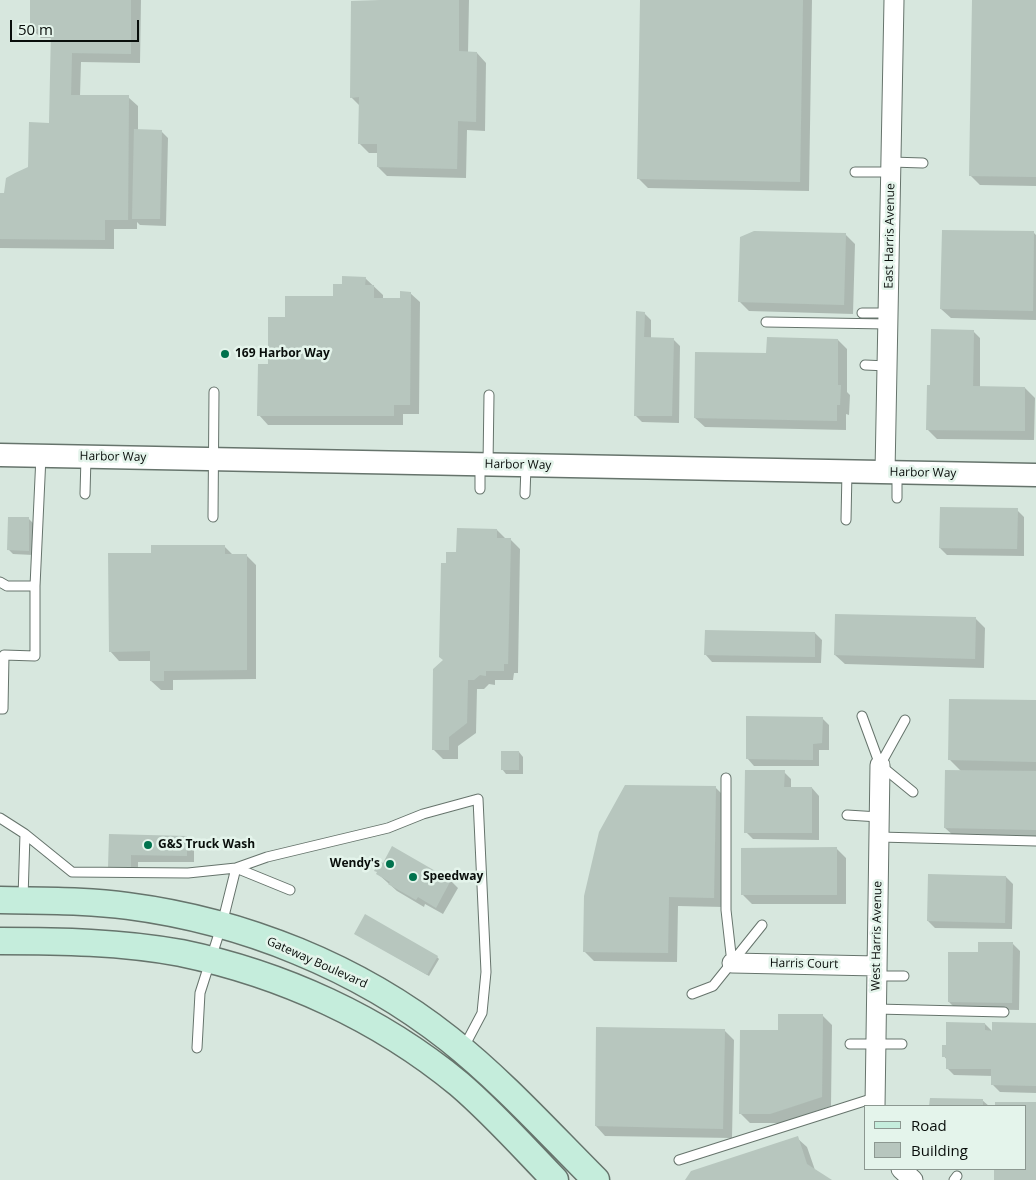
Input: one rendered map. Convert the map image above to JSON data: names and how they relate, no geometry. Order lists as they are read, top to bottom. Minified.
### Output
{"streets":{"main road":["Gateway Boulevard"],"street":["East Harris Avenue","Harbor Way","West Harris Avenue","Harris Court"]},"crossings":[["East Harris Avenue","Harbor Way"],["West Harris Avenue","Harris Court"]],"places":["169 Harbor Way","G&S Truck Wash","Wendy's","Speedway"],"legend":["Road","Building"],"scale_bar":"50 m"}
